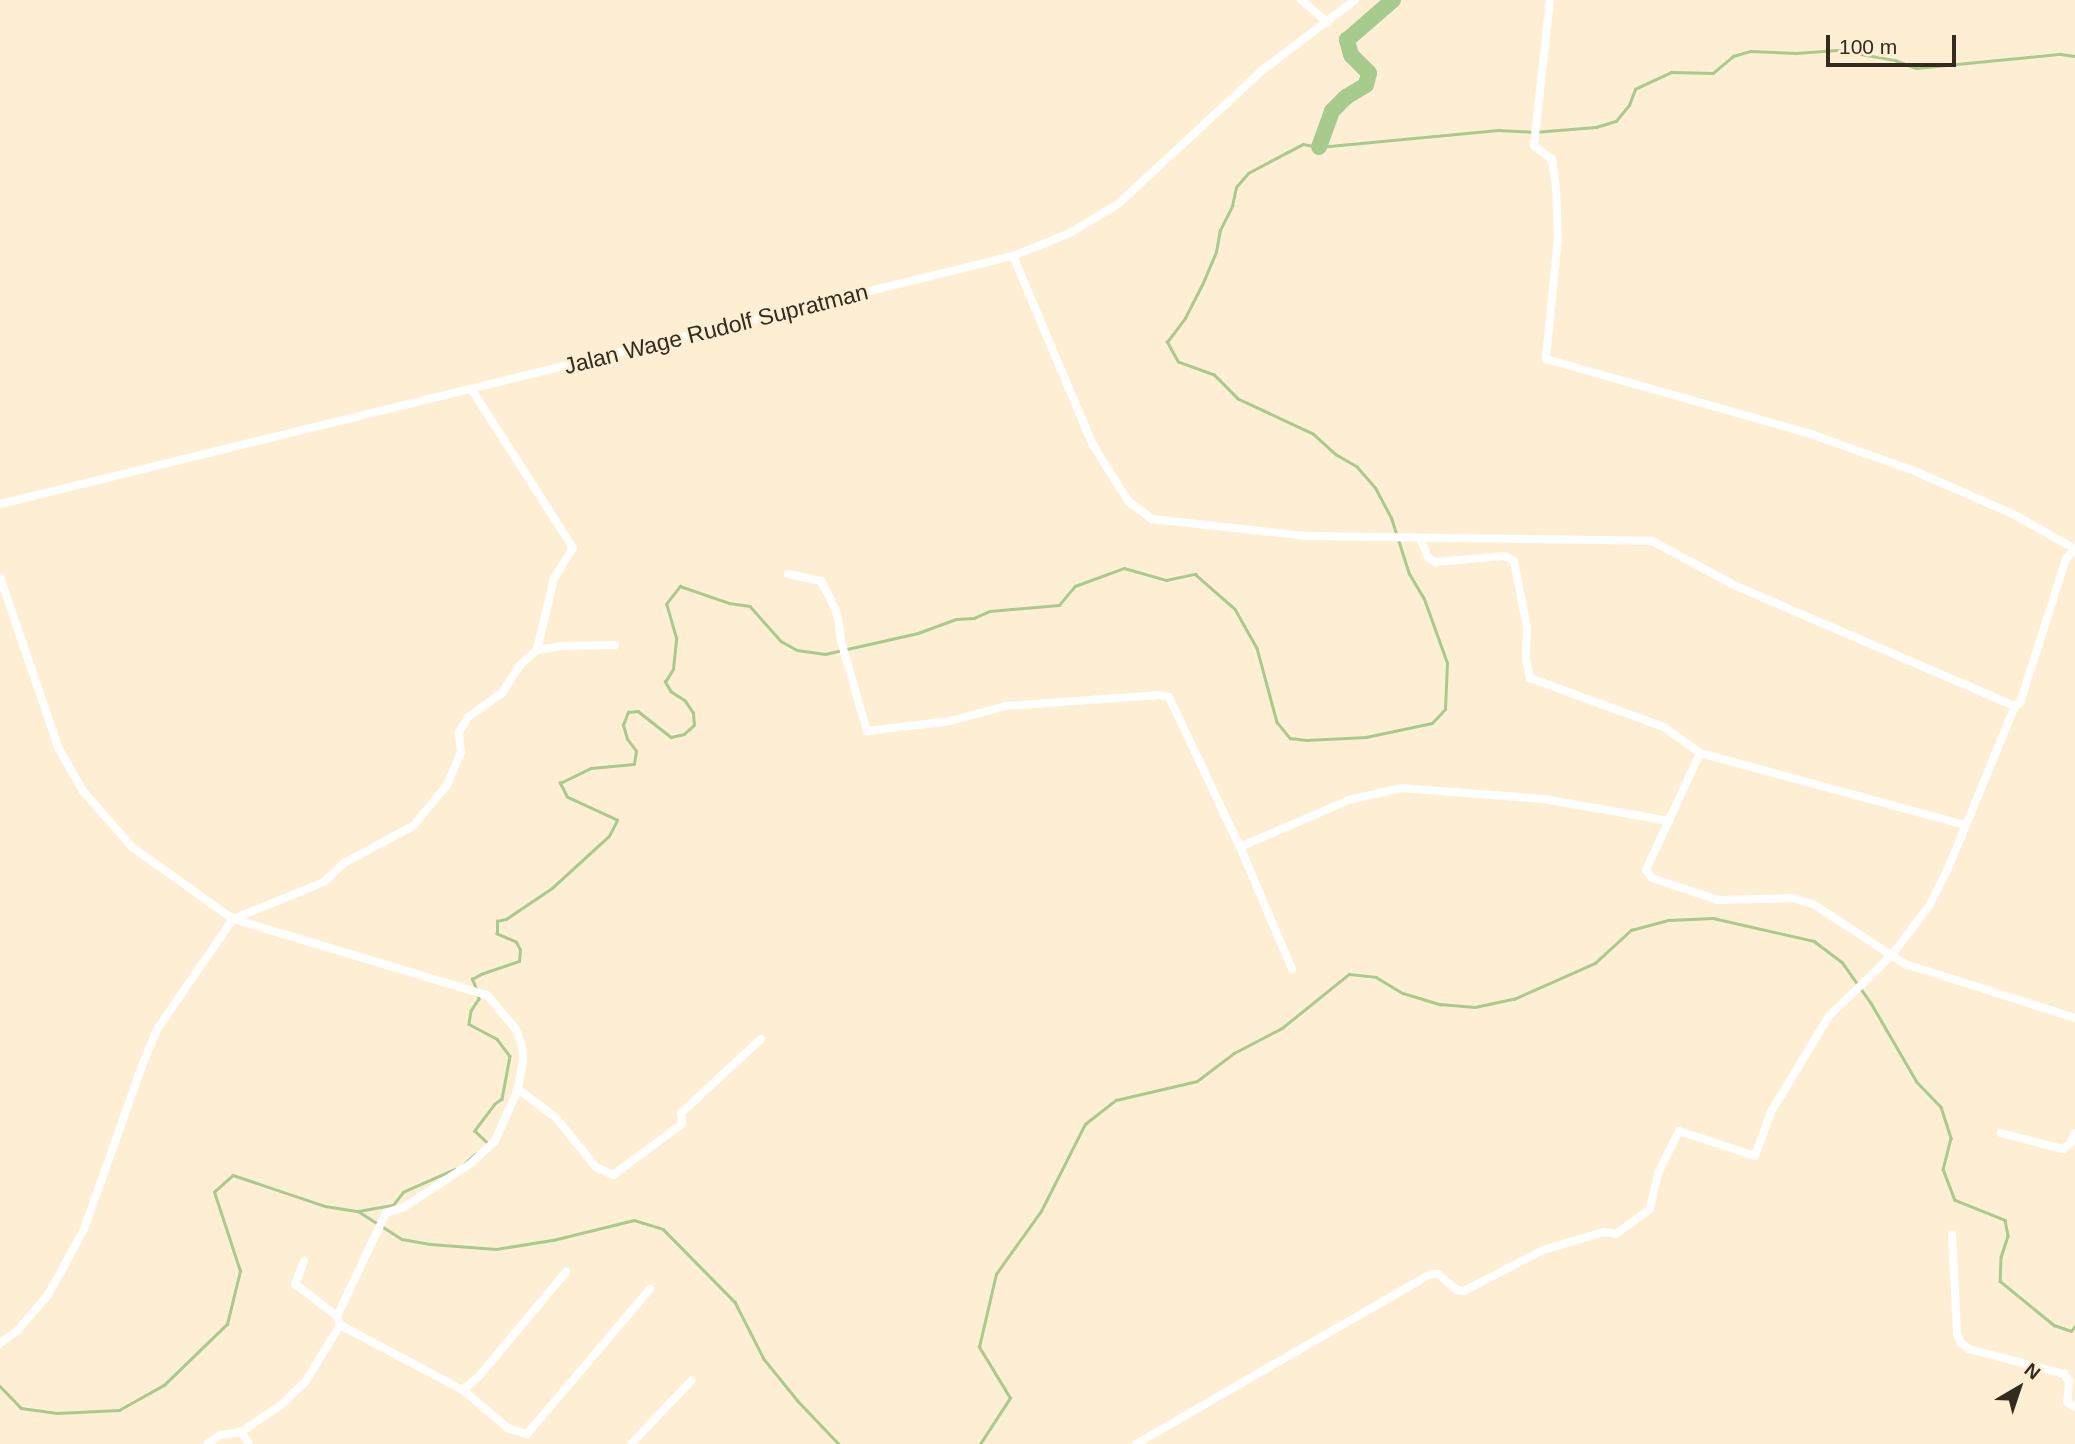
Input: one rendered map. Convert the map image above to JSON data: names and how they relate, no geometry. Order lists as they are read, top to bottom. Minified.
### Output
{"streets":{"street":["Jalan Wage Rudolf Supratman"]},"scale_bar":"100 m","north":"top right"}
